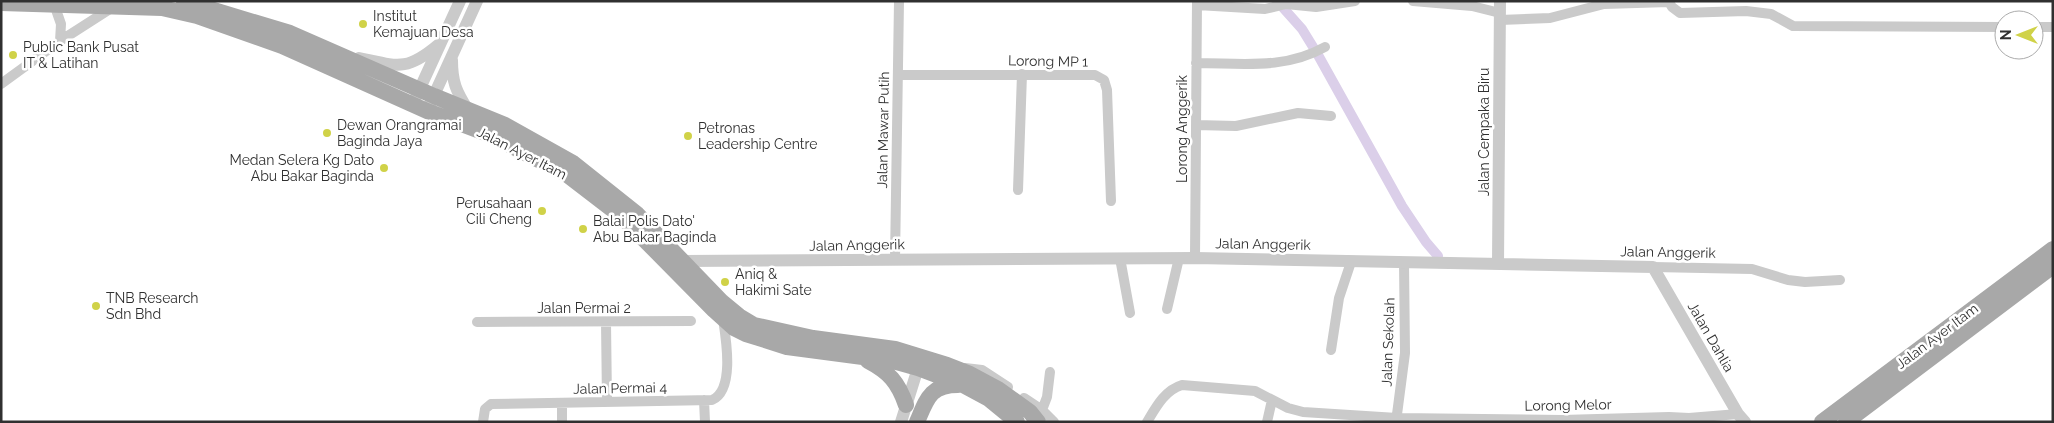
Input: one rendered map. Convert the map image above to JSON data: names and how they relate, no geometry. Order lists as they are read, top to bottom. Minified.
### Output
{"streets":{"main road":["Jalan Ayer Itam"],"street":["Lorong MP 1","Lorong Anggerik","Jalan Mawar Putih","Jalan Cempaka Biru","Jalan Anggerik","Jalan Permai 2","Jalan Dahlia","Jalan Sekolah","Jalan Permai 4","Lorong Melor"]},"crossings":[["Lorong MP 1","Jalan Mawar Putih"],["Lorong Anggerik","Jalan Anggerik"],["Jalan Mawar Putih","Jalan Anggerik"],["Jalan Cempaka Biru","Jalan Anggerik"],["Jalan Ayer Itam","Jalan Anggerik"],["Jalan Ayer Itam","Jalan Permai 4"],["Jalan Anggerik","Jalan Dahlia"],["Jalan Anggerik","Jalan Sekolah"],["Jalan Dahlia","Lorong Melor"],["Jalan Sekolah","Lorong Melor"]],"places":["Institut Kemajuan Desa","Public Bank Pusat IT & Latihan","Dewan Orangramai Baginda Jaya","Petronas Leadership Centre","Medan Selera Kg Dato Abu Bakar Baginda","Perusahaan Cili Cheng","Balai Polis Dato' Abu Bakar Baginda","Aniq & Hakimi Sate","TNB Research Sdn Bhd"],"north":"left"}
